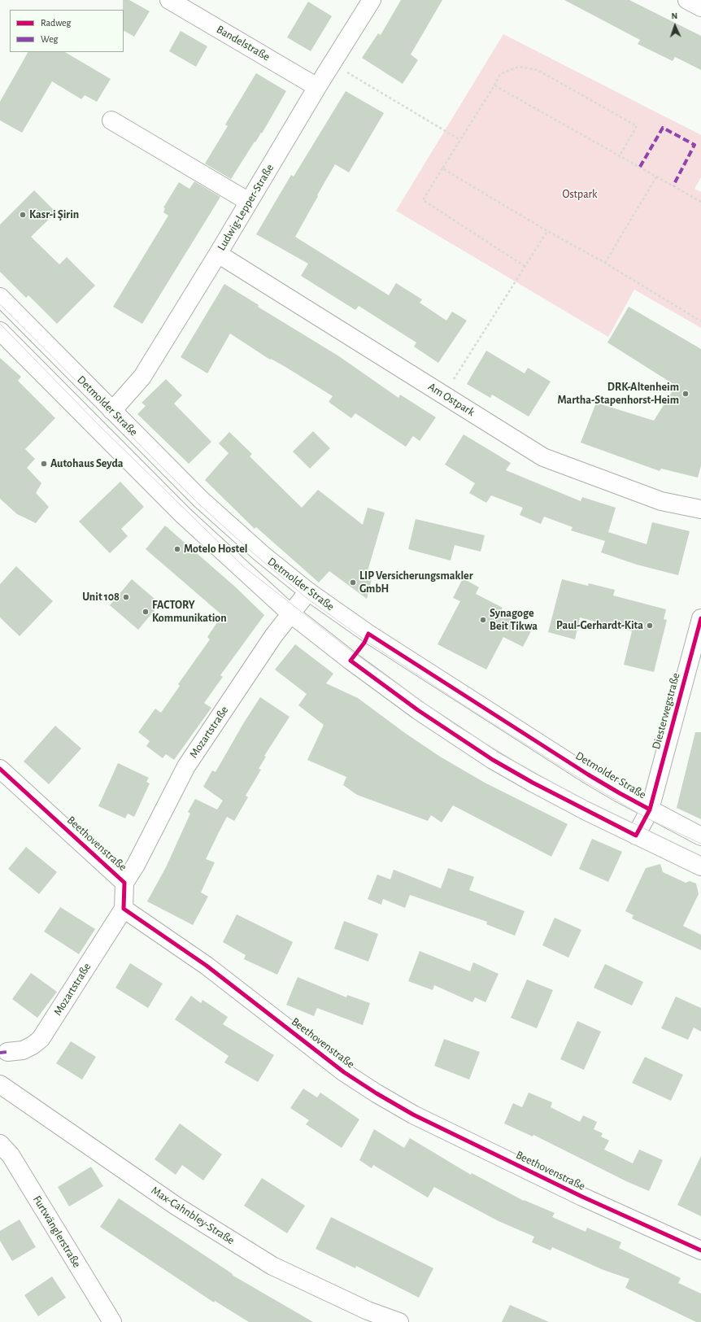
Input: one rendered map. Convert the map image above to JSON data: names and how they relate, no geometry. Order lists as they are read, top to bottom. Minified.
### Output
{"streets":{"street":["Bandelstraße","Ludwig-Lepper-Straße","Am Ostpark","Detmolder Straße","Diesterwegstraße","Mozartstraße","Beethovenstraße","Max-Cahnbley-Straße","Furtwänglerstraße"]},"crossings":[["Bandelstraße","Ludwig-Lepper-Straße"],["Ludwig-Lepper-Straße","Am Ostpark"],["Ludwig-Lepper-Straße","Detmolder Straße"],["Detmolder Straße","Diesterwegstraße"],["Detmolder Straße","Mozartstraße"],["Mozartstraße","Beethovenstraße"]],"parks":["Ostpark"],"places":["Kasr-i Şirin","DRK-Altenheim Martha-Stapenhorst-Heim","Autohaus Seyda","Motelo Hostel","LIP Versicherungsmakler GmbH","Unit 108","FACTORY Kommunikation","Synagoge Beit Tikwa","Paul-Gerhardt-Kita"],"legend":["Radweg","Weg"],"north":"top"}
